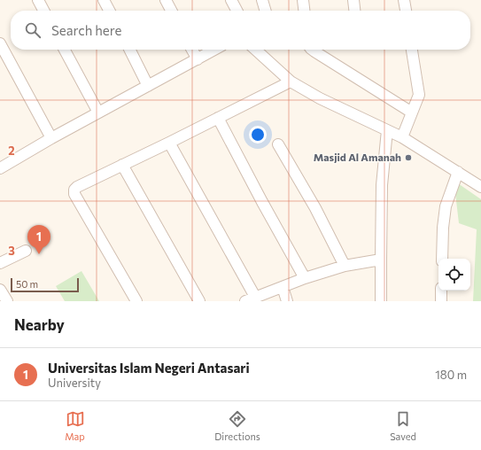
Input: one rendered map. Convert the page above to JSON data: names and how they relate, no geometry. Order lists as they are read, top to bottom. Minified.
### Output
{"places":["Masjid Al Amanah"],"scale_bar":"50 m","page":{"search":"Search here","pins":"1","scale":"50 m","heading":"Nearby","list":[{"mark":"1","name":"Universitas Islam Negeri Antasari","note":"University","value":"180 m"}],"nav":["Map","Directions","Saved"]},"grid":{"rows":["2","3"]}}
